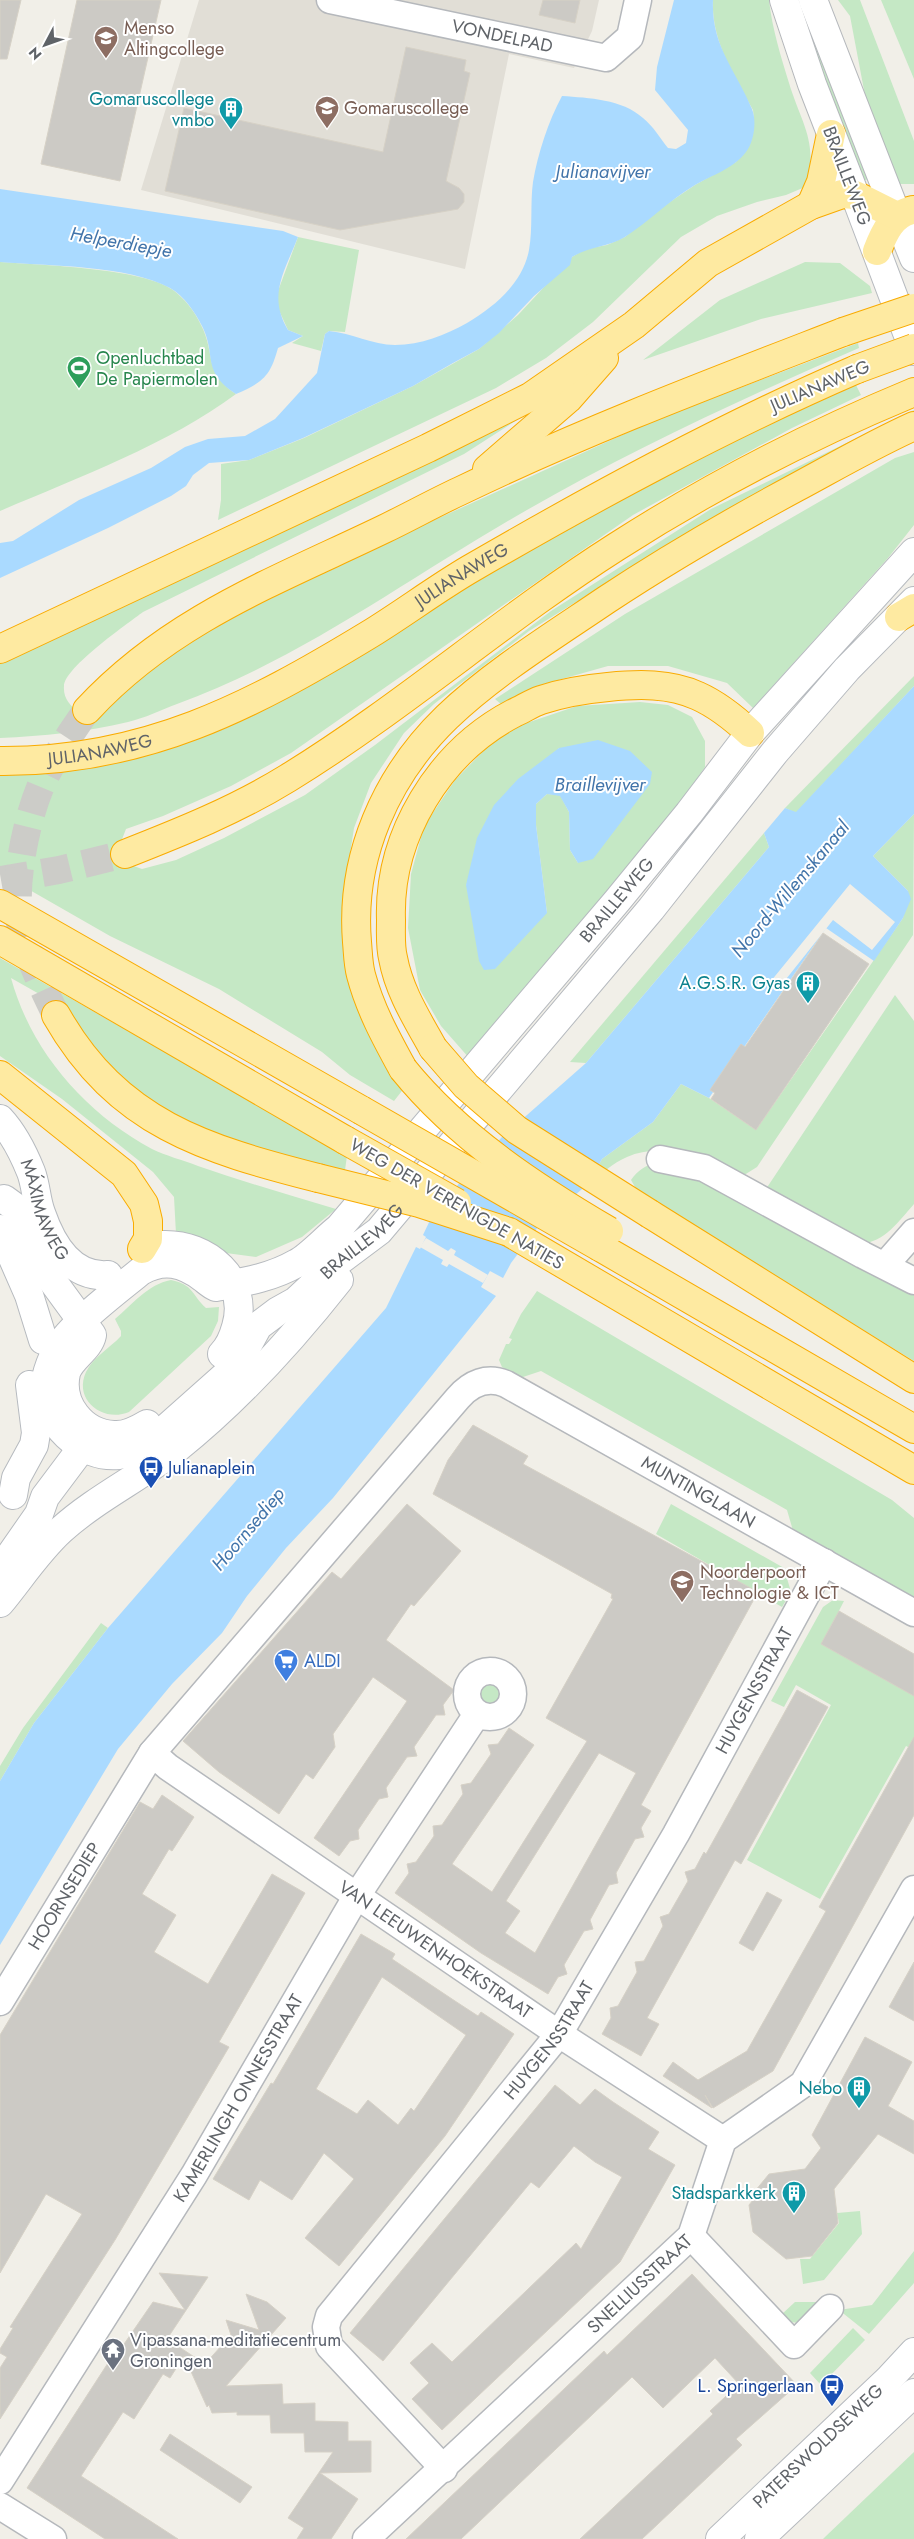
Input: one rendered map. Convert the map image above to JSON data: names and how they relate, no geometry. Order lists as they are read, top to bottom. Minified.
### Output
{"streets":{"highway":["JULIANAWEG","WEG DER VERENIGDE NATIES"],"main road":["BRAILLEWEG","MÁXIMAWEG","PATERSWOLDSEWEG"],"street":["VONDELPAD","MUNTINGLAAN","HUYGENSSTRAAT","HOORNSEDIEP","VAN LEEUWENHOEKSTRAAT","KAMERLINGH ONNESSTRAAT","SNELLIUSSTRAAT"]},"crossings":[["BRAILLEWEG","JULIANAWEG"],["MUNTINGLAAN","HUYGENSSTRAAT"],["MUNTINGLAAN","HOORNSEDIEP"],["HUYGENSSTRAAT","VAN LEEUWENHOEKSTRAAT"],["HUYGENSSTRAAT","SNELLIUSSTRAAT"],["HOORNSEDIEP","VAN LEEUWENHOEKSTRAAT"],["VAN LEEUWENHOEKSTRAAT","KAMERLINGH ONNESSTRAAT"],["VAN LEEUWENHOEKSTRAAT","SNELLIUSSTRAAT"]],"water":["Julianavijver","Helperdiepje","Braillevijver","Noord-Willemskanaal","Hoornsediep"],"places":{"school or university":["Menso Altingcollege","Gomaruscollege","Noorderpoort Technologie & ICT"],"building":["Gomaruscollege vmbo","A.G.S.R. Gyas","Nebo","Stadsparkkerk"],"sports":["Openluchtbad De Papiermolen"],"bus stop":["Julianaplein","L. Springerlaan"],"supermarket":["ALDI"],"temple":["Vipassana-meditatiecentrum Groningen"]},"north":"bottom left"}
